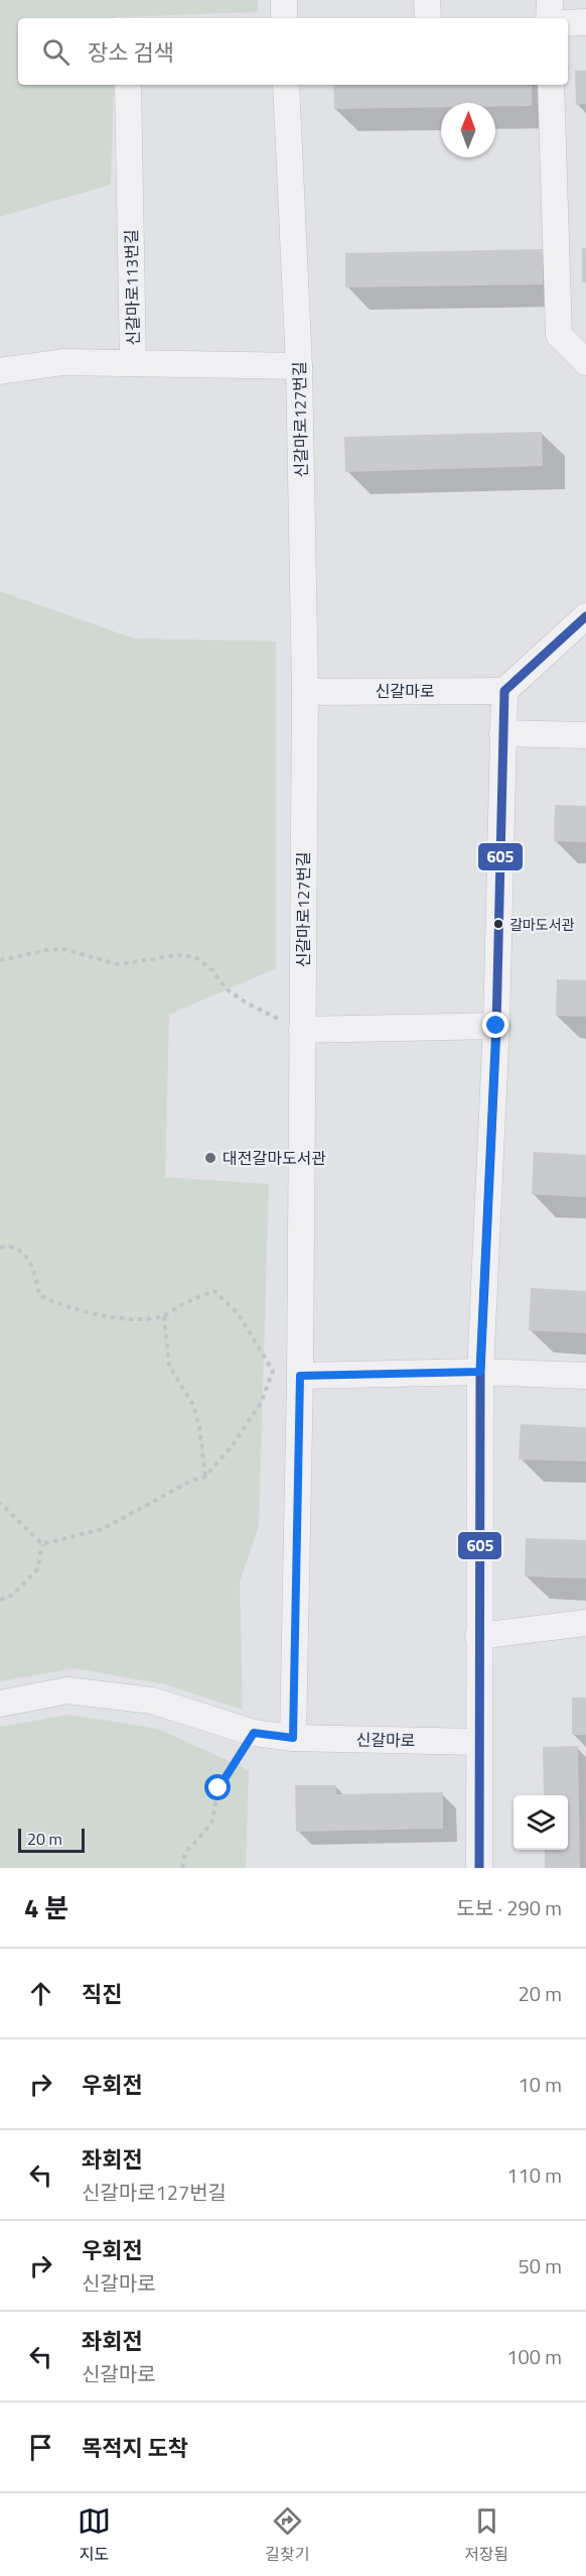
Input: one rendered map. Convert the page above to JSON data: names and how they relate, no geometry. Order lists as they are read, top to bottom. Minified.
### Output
{"streets":{"street":["신갈마로113번길","신갈마로127번길","신갈마로"]},"crossings":[["신갈마로113번길","신갈마로127번길"],["신갈마로127번길","신갈마로"]],"places":["갈마도서관","대전갈마도서관"],"lines":["transit line 605"],"scale_bar":"20 m","north":"top","page":{"search":"장소 검색","scale":"20 m","heading":["4 분","도보 · 290 m"],"list":[["직진","20 m"],["우회전","10 m"],["좌회전","신갈마로127번길","110 m"],["우회전","신갈마로","50 m"],["좌회전","신갈마로","100 m"],"목적지 도착"],"nav":["지도","길찾기","저장됨"]}}
